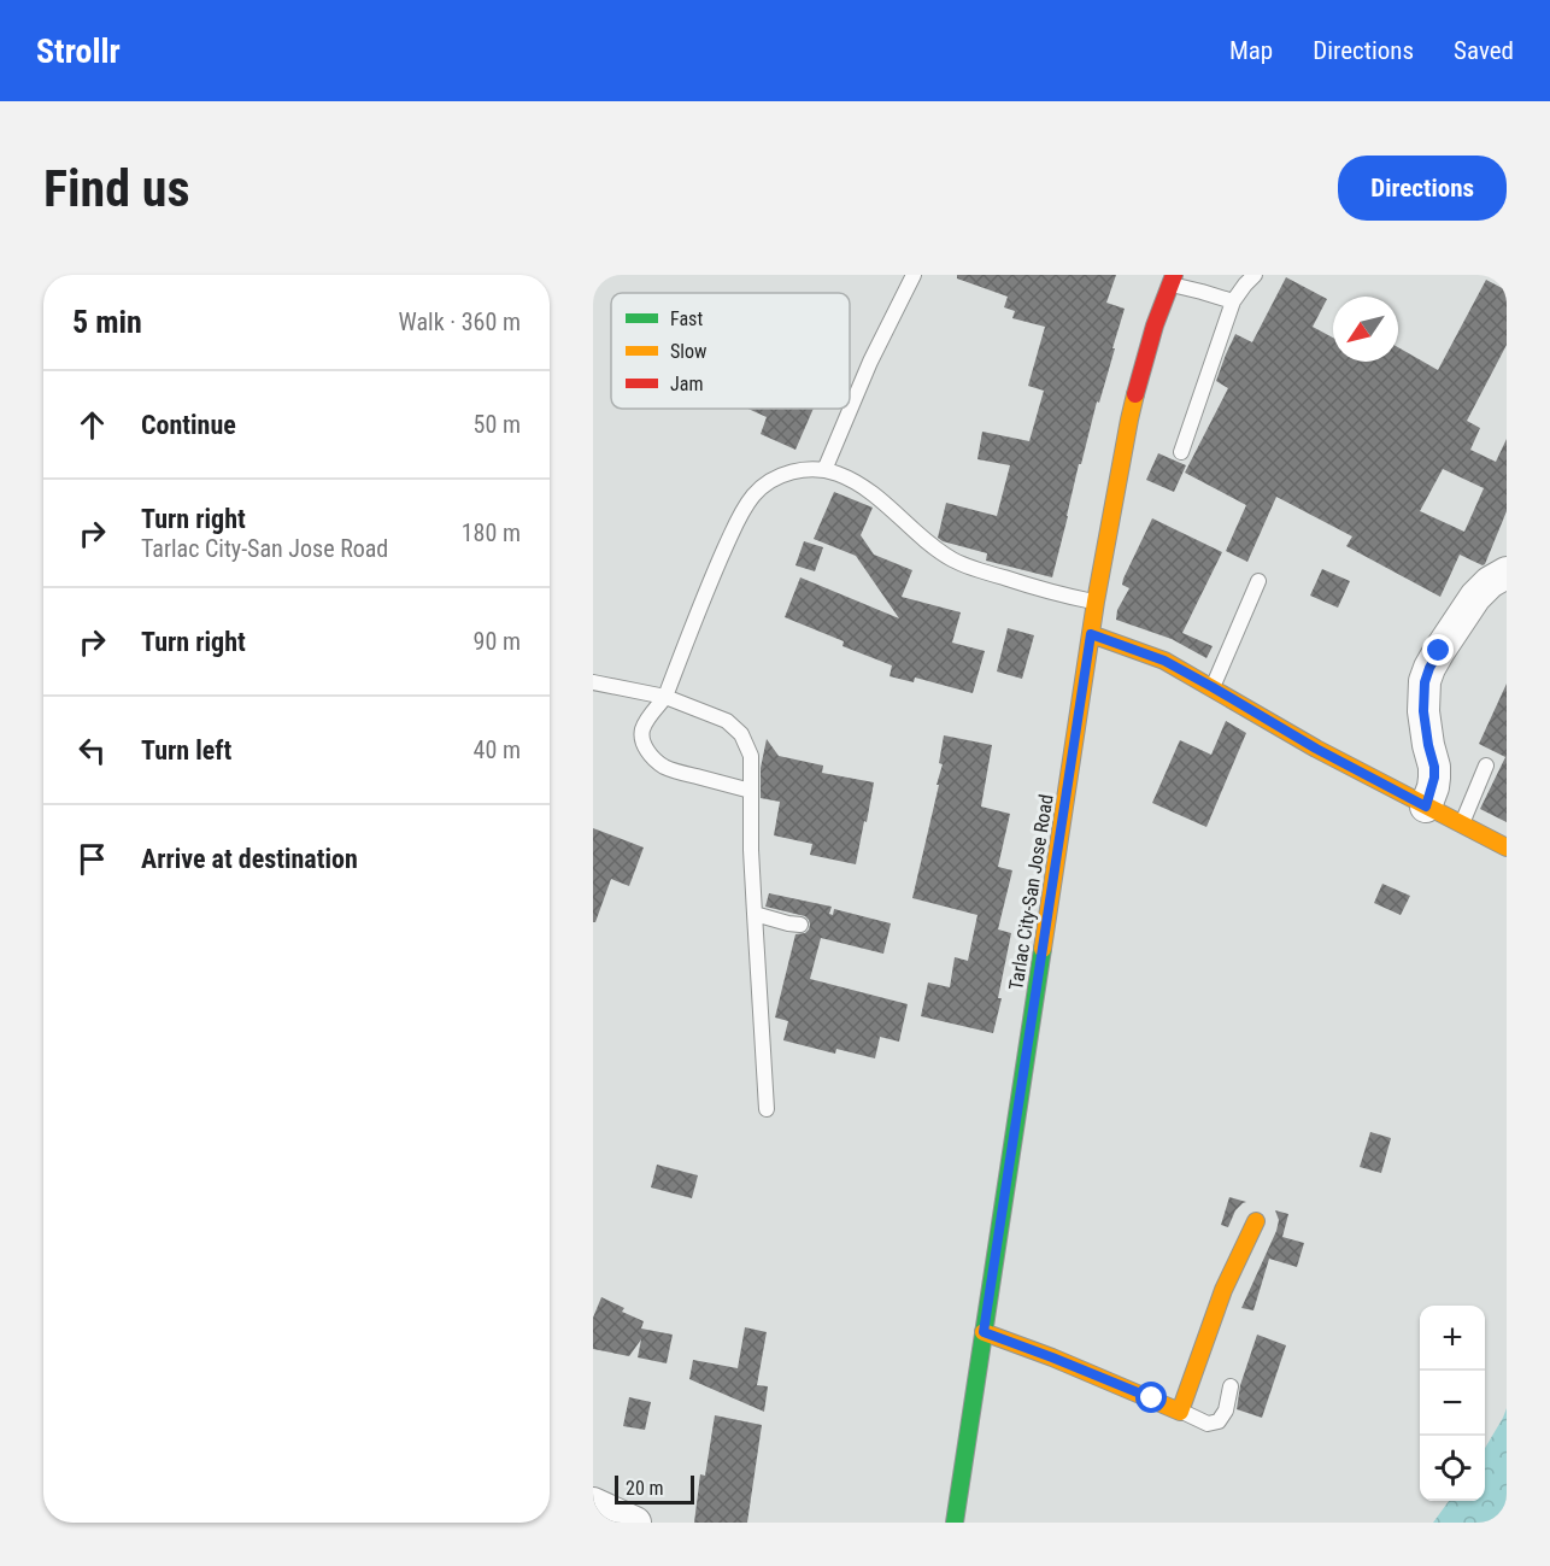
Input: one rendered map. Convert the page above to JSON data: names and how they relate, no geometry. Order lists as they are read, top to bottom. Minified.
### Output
{"streets":{"main road":["Tarlac City-San Jose Road"]},"legend":["Fast","Slow","Jam"],"scale_bar":"20 m","north":"bottom left","page":{"header":"Strollr","nav":["Map","Directions","Saved"],"buttons":"Directions","title":"Find us","heading":["5 min","Walk · 360 m"],"list":[["Continue","50 m"],["Turn right","Tarlac City-San Jose Road","180 m"],["Turn right","90 m"],["Turn left","40 m"],"Arrive at destination"],"map_buttons":["+","−"],"scale":"20 m"}}
